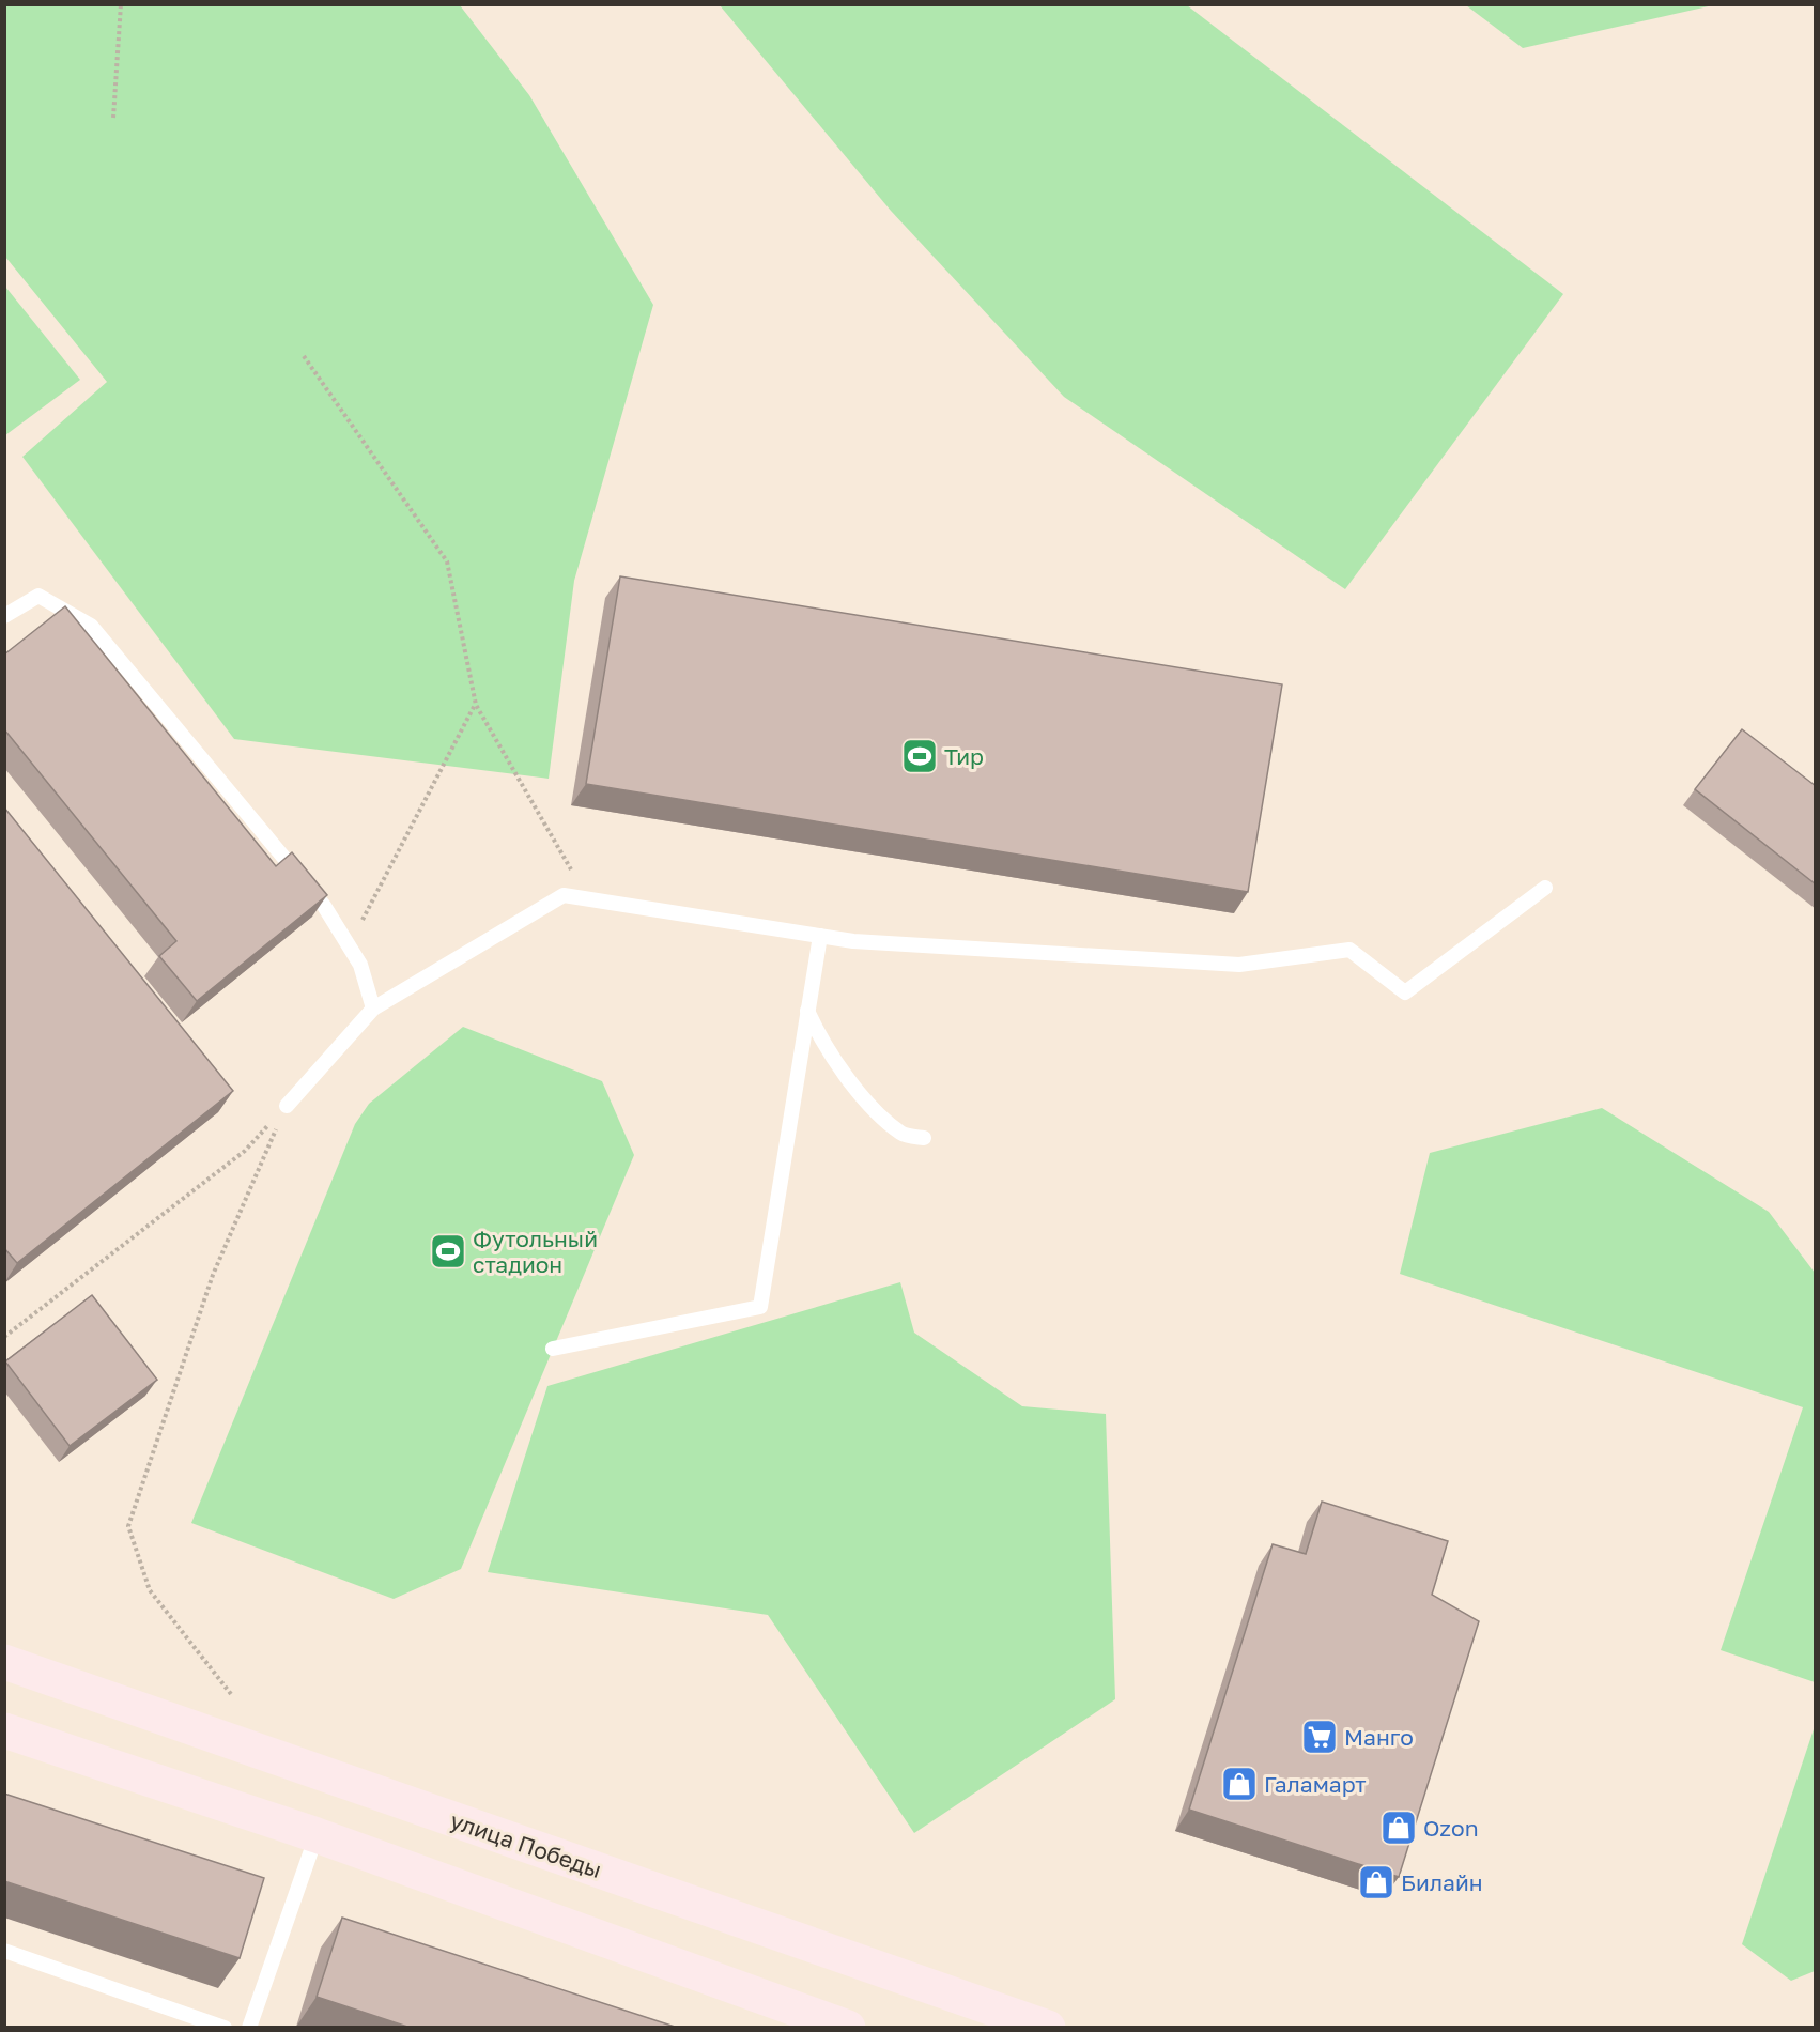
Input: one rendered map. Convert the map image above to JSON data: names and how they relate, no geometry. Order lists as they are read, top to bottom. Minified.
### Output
{"streets":{"street":["улица Победы"]},"places":{"sports":["Тир","Футольный стадион"],"supermarket":["Манго"],"shop":["Галамарт","Ozon","Билайн"]}}
